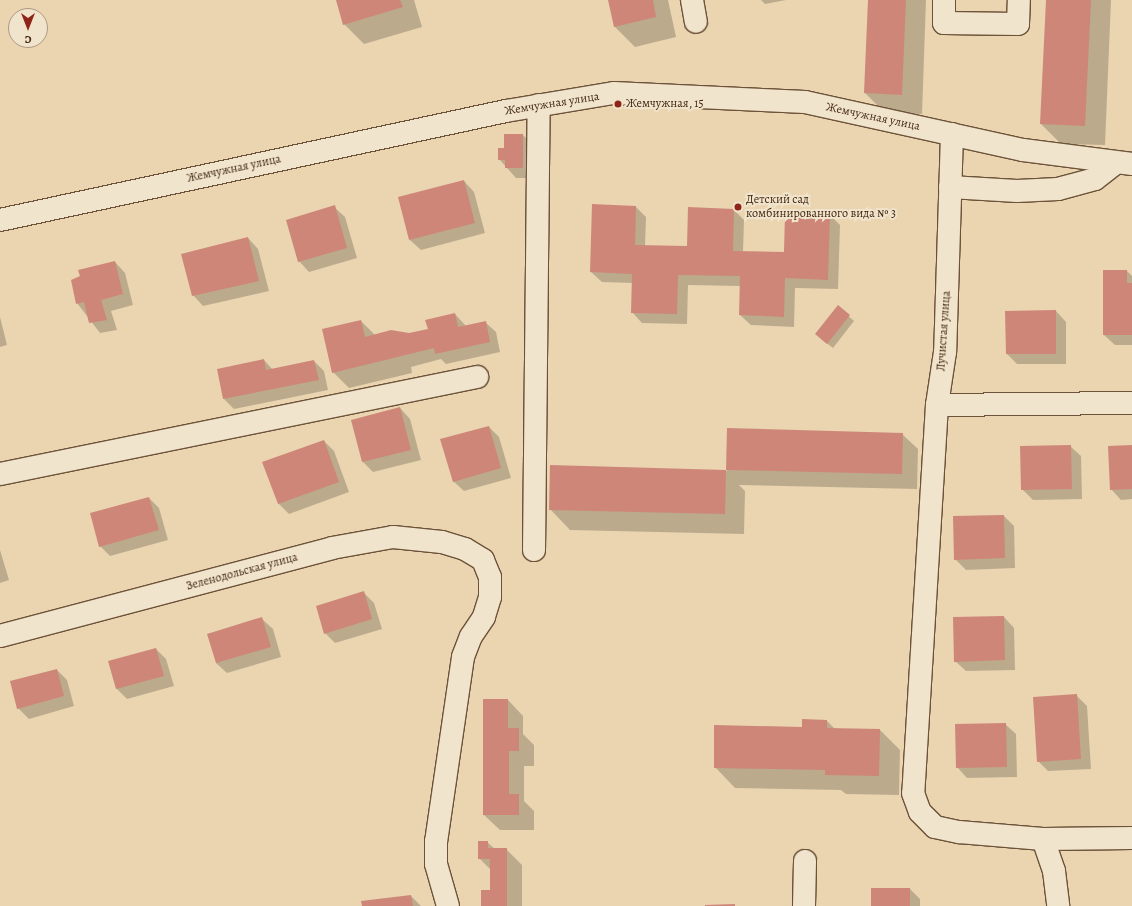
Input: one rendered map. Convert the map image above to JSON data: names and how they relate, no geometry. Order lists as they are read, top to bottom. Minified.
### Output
{"streets":{"street":["Жемчужная улица","Лучистая улица","Зеленодольская улица"]},"crossings":[["Жемчужная улица","Лучистая улица"]],"places":["Жемчужная, 15","Детский сад комбинированного вида № 3"],"north":"bottom"}
